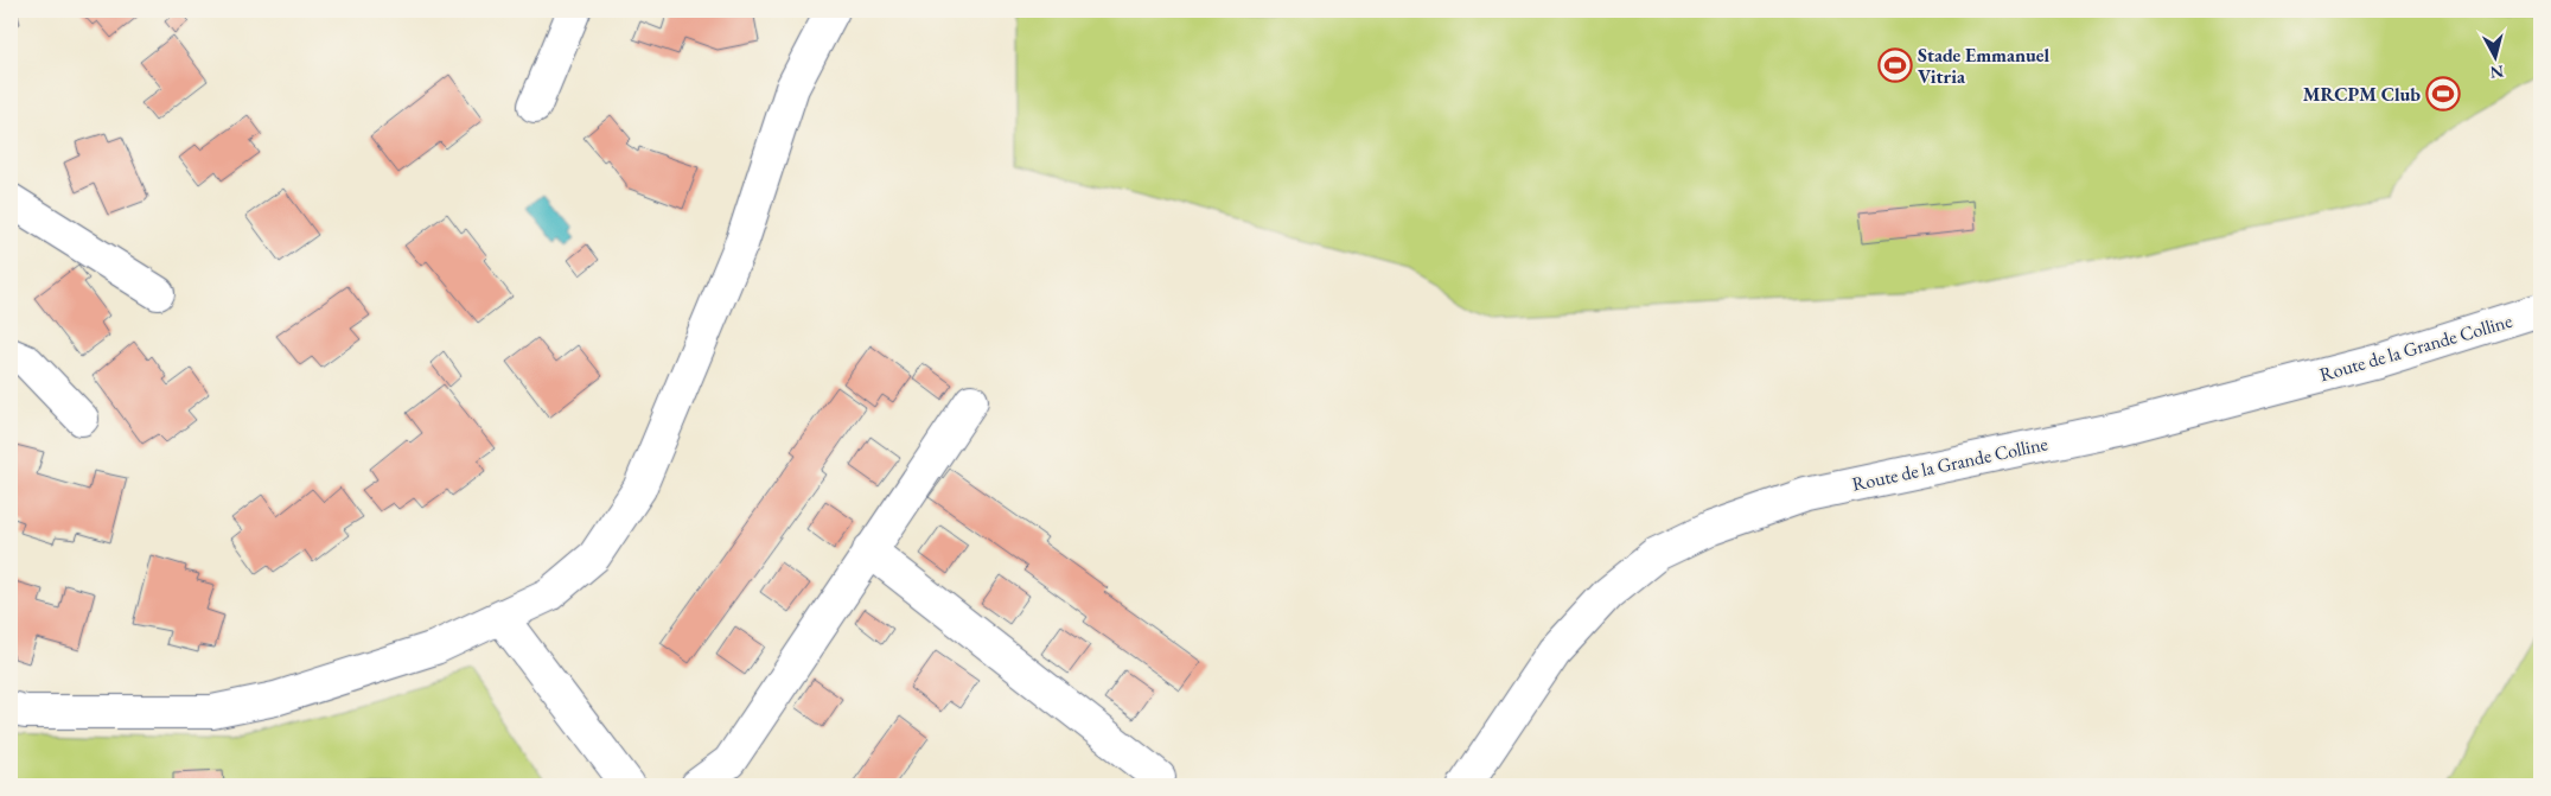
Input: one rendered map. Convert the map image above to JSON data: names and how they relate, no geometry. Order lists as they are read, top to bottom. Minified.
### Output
{"streets":{"street":["Route de la Grande Colline"]},"places":{"sports":["Stade Emmanuel Vitria","MRCPM Club"]},"north":"bottom"}
